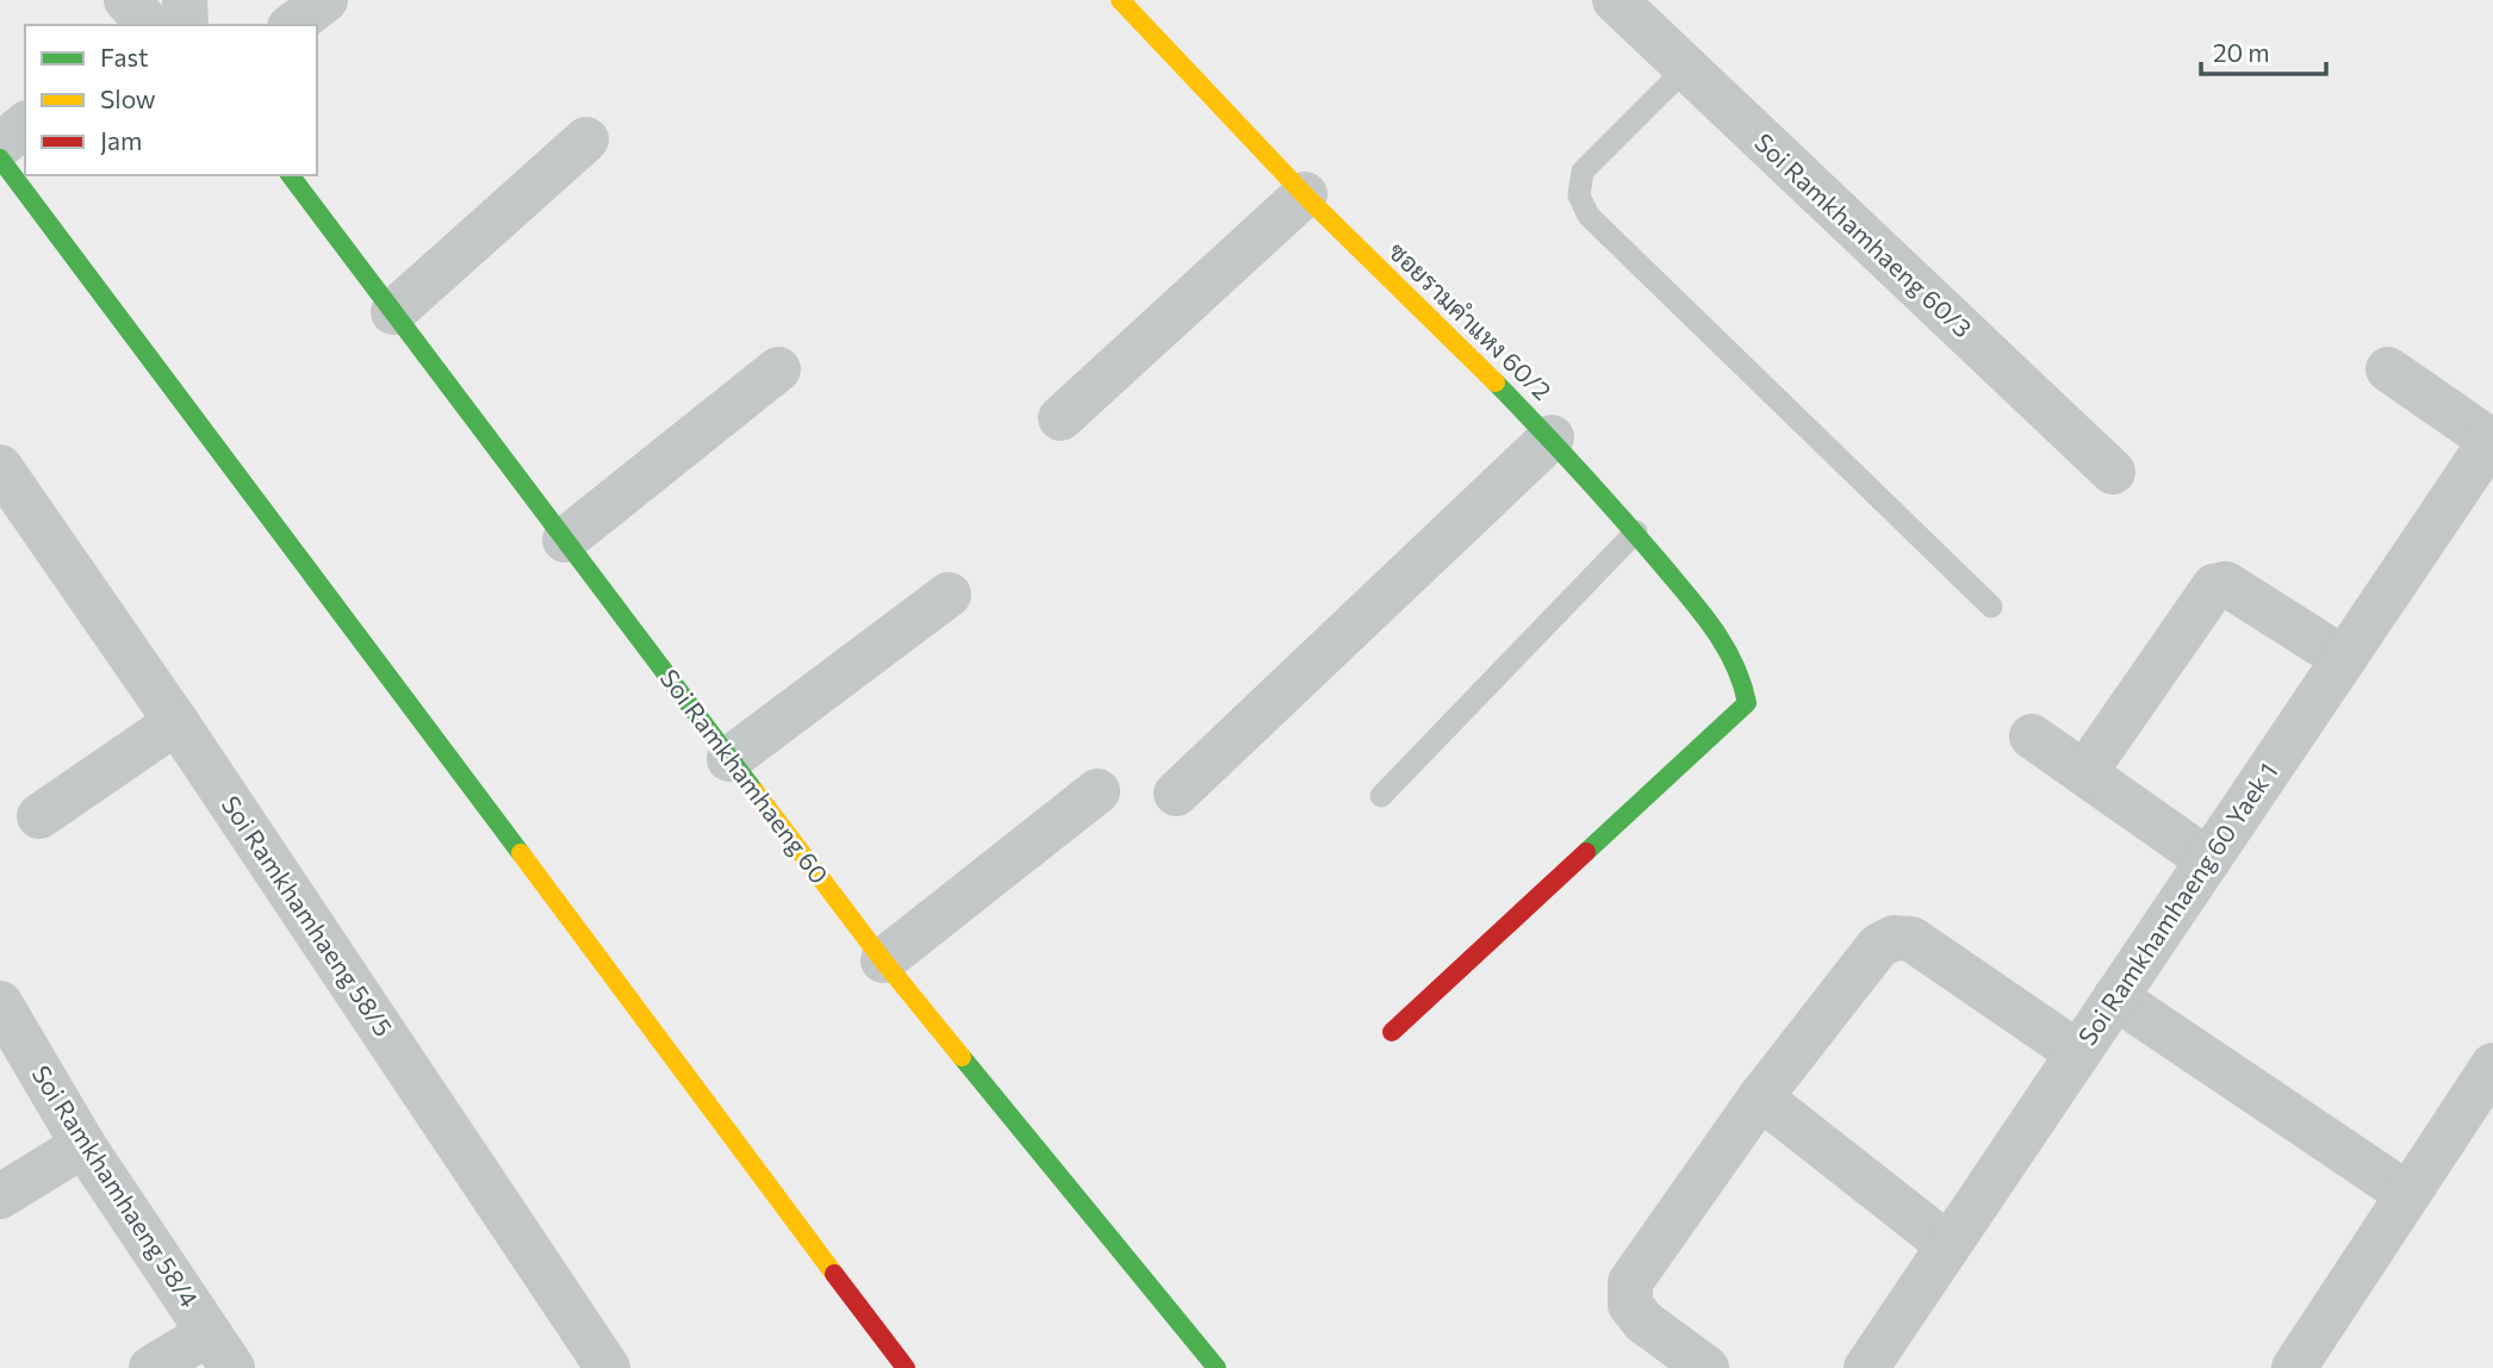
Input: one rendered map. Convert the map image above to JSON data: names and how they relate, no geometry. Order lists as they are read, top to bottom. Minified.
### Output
{"streets":{"street":["Soi Ramkhamhaeng 60/3","ซอยรามคำแหง 60/2","Soi Ramkhamhaeng 60","Soi Ramkhamhaeng 60 Yaek 1","Soi Ramkhamhaeng 58/5","Soi Ramkhamhaeng 58/4"]},"legend":["Fast","Slow","Jam"],"scale_bar":"20 m"}
